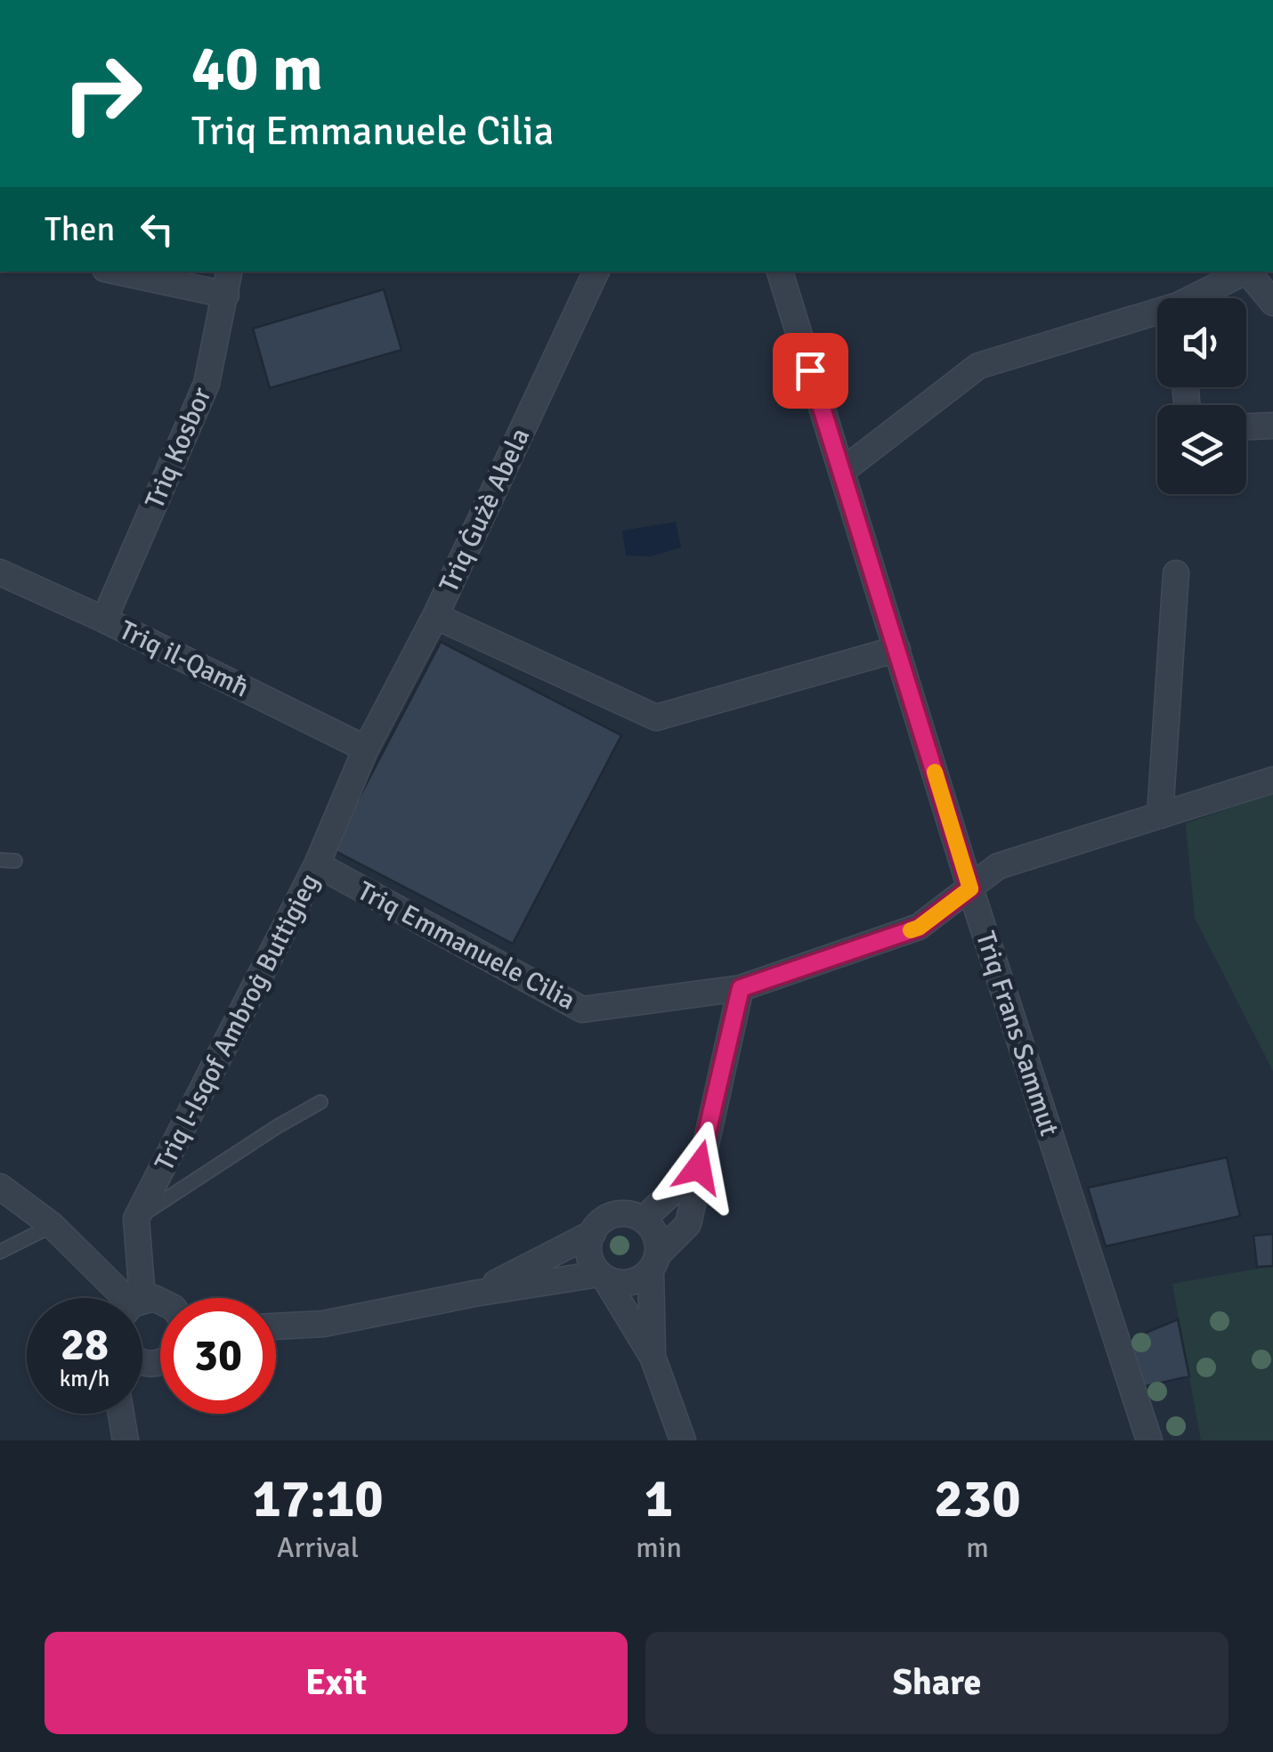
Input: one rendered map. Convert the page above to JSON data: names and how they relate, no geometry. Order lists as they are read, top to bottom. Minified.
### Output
{"streets":{"street":["Triq Kosbor","Triq Ġużè Abela","Triq il-Qamħ","Triq Emmanuele Cilia","Triq l-Isqof Ambroġ Buttigieg","Triq Frans Sammut"]},"crossings":[["Triq Kosbor","Triq il-Qamħ"],["Triq Ġużè Abela","Triq il-Qamħ"],["Triq Ġużè Abela","Triq l-Isqof Ambroġ Buttigieg"],["Triq il-Qamħ","Triq l-Isqof Ambroġ Buttigieg"],["Triq Emmanuele Cilia","Triq l-Isqof Ambroġ Buttigieg"],["Triq Emmanuele Cilia","Triq Frans Sammut"]],"page":{"turn":["40 m","Triq Emmanuele Cilia"],"then":"Then","speed":"28 km/h","limit":"30","eta":["17:10","Arrival","1","min","230","m"],"buttons":["Exit","Share"]}}
